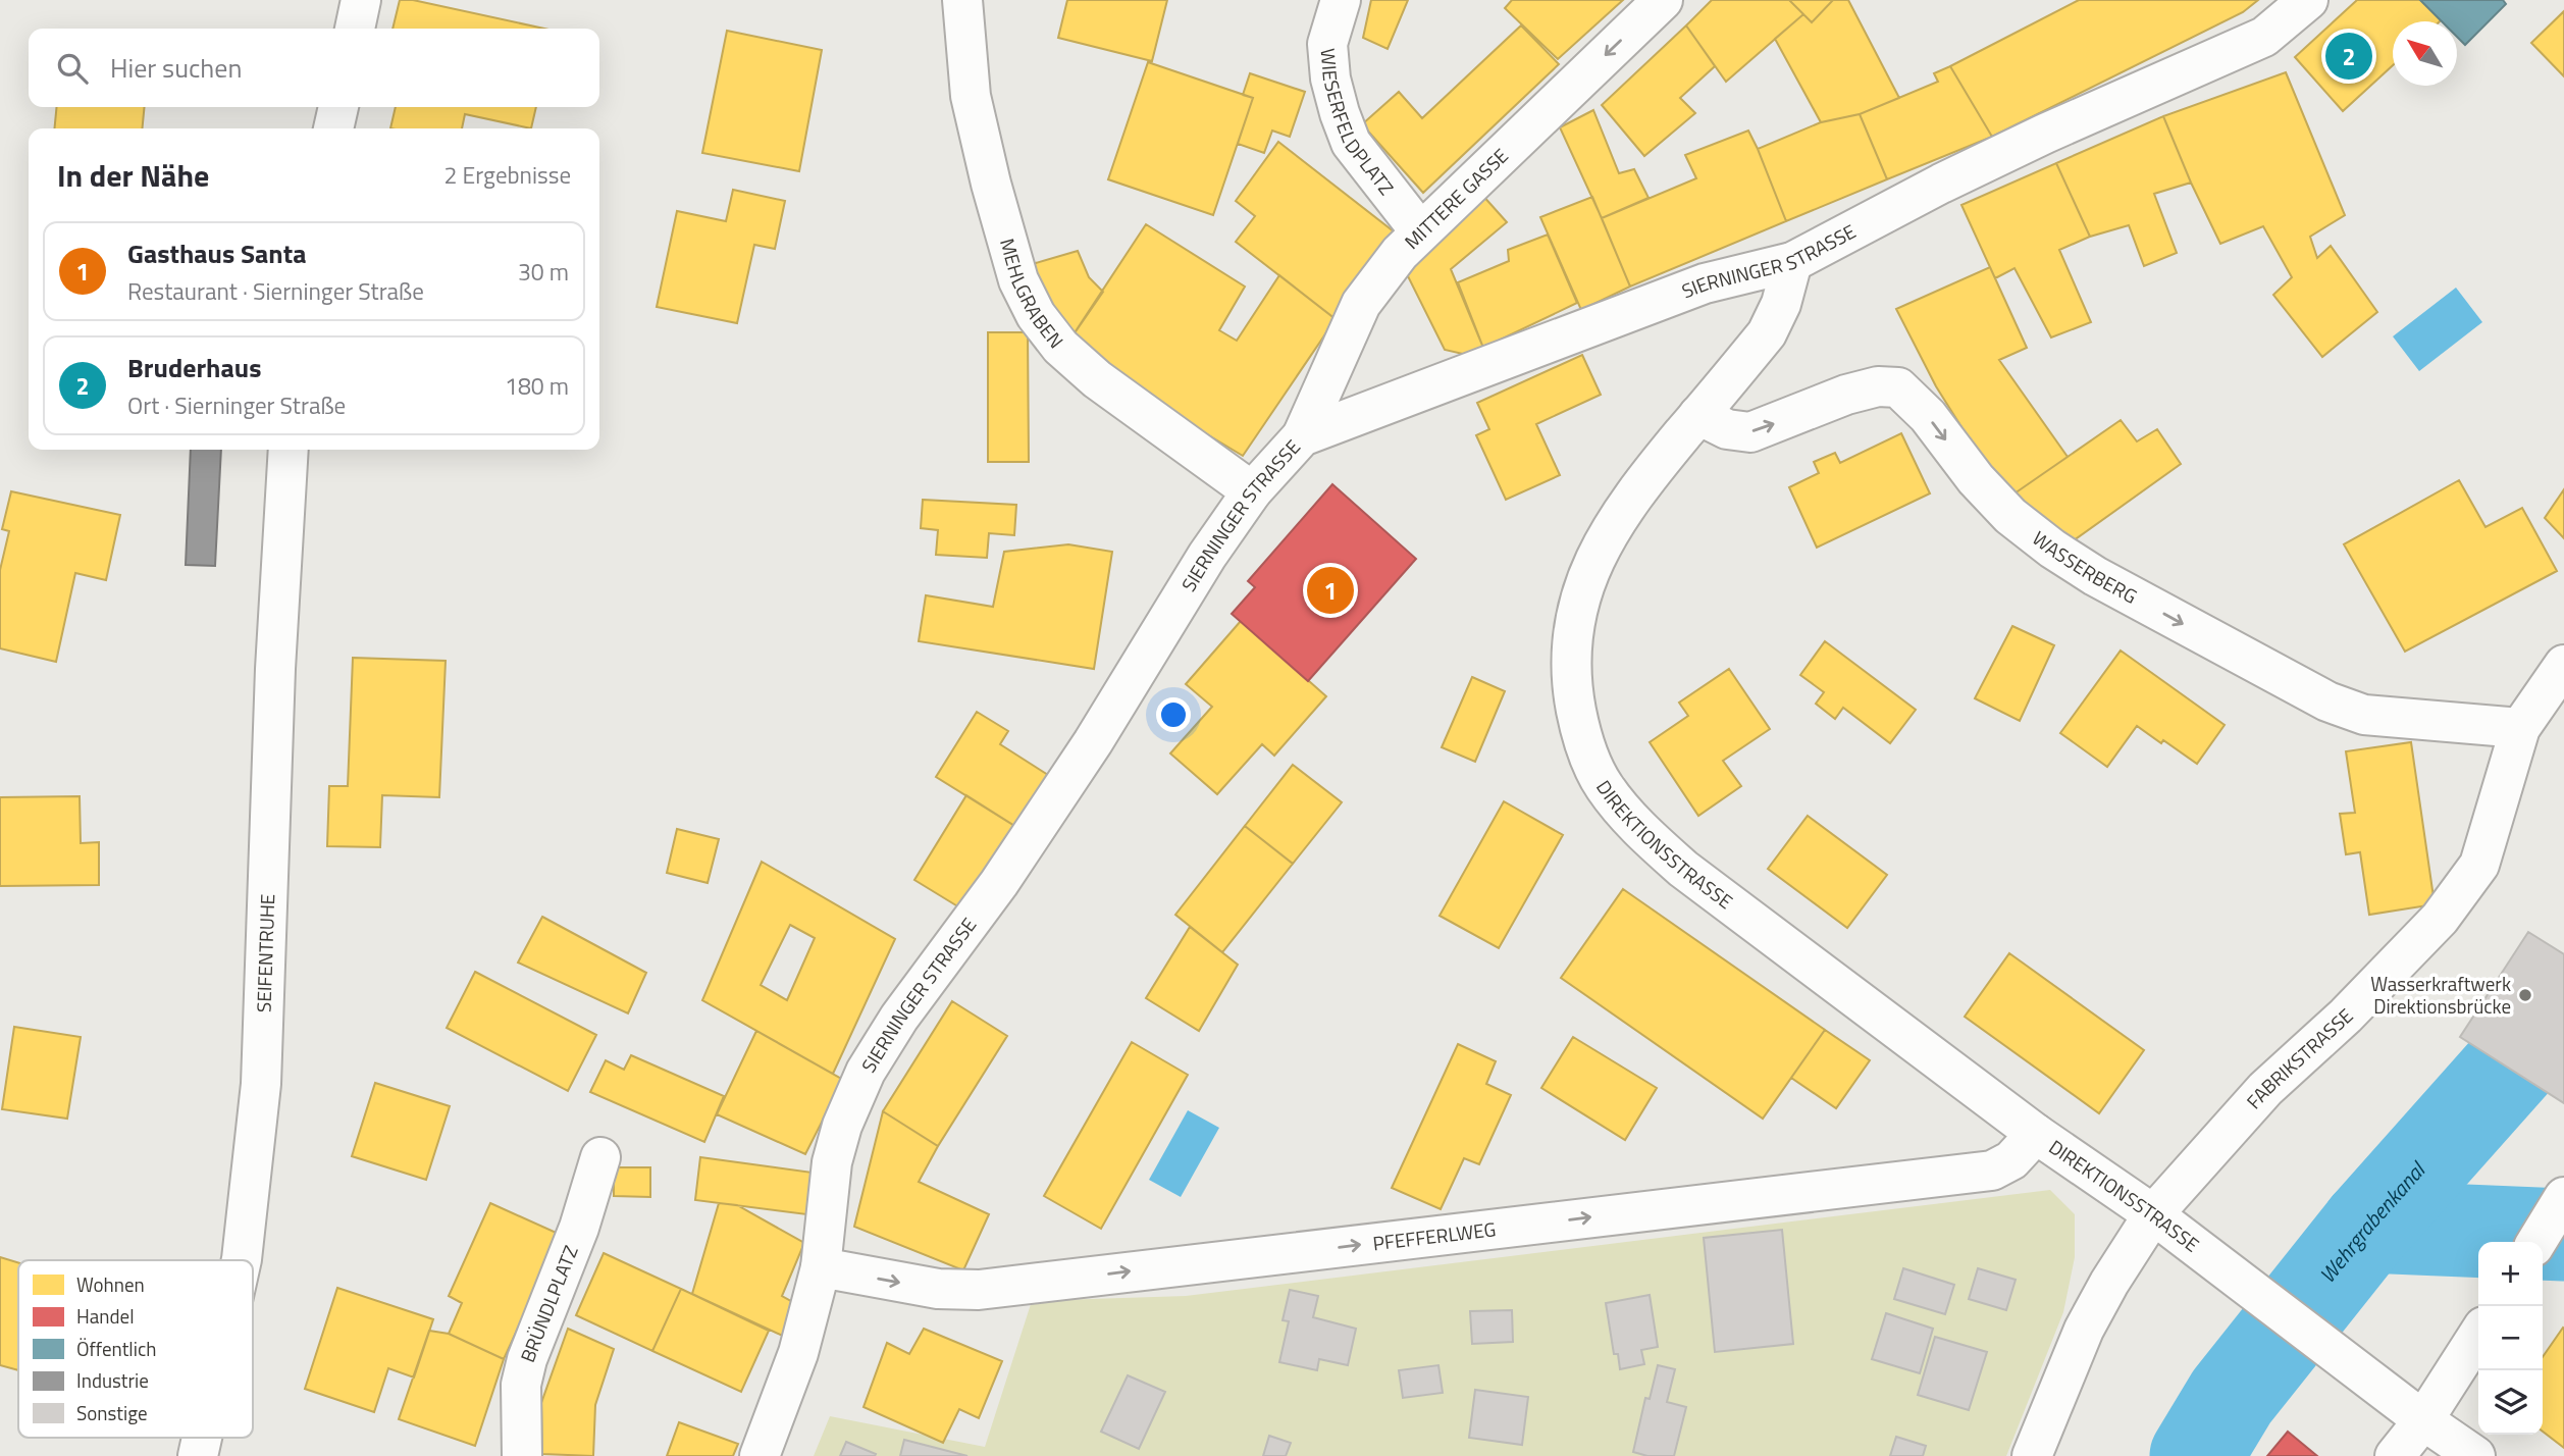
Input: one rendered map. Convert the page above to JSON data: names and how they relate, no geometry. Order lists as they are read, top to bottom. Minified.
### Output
{"streets":{"street":["WIESERFELDPLATZ","MITTERE GASSE","SIERNINGER STRASSE","MEHLGRABEN","WASSERBERG","DIREKTIONSSTRASSE","SEIFENTRUHE","FABRIKSTRASSE","PFEFFERLWEG","BRÜNDLPLATZ"]},"crossings":[["WIESERFELDPLATZ","MITTERE GASSE"],["MITTERE GASSE","SIERNINGER STRASSE"],["SIERNINGER STRASSE","MEHLGRABEN"],["SIERNINGER STRASSE","DIREKTIONSSTRASSE"],["SIERNINGER STRASSE","PFEFFERLWEG"],["WASSERBERG","DIREKTIONSSTRASSE"],["WASSERBERG","FABRIKSTRASSE"],["DIREKTIONSSTRASSE","FABRIKSTRASSE"],["DIREKTIONSSTRASSE","PFEFFERLWEG"]],"one_way":["MITTERE GASSE","WASSERBERG","PFEFFERLWEG"],"water":["Wehrgrabenkanal"],"places":["Wasserkraftwerk Direktionsbrücke"],"legend":["Wohnen","Handel","Öffentlich","Industrie","Sonstige"],"north":"top left","page":{"pins":["2","1"],"search":"Hier suchen","heading":["In der Nähe","2 Ergebnisse"],"list":[{"mark":"1","name":"Gasthaus Santa","note":"Restaurant · Sierninger Straße","value":"30 m"},{"mark":"2","name":"Bruderhaus","note":"Ort · Sierninger Straße","value":"180 m"}],"map_buttons":["+","−"]}}
